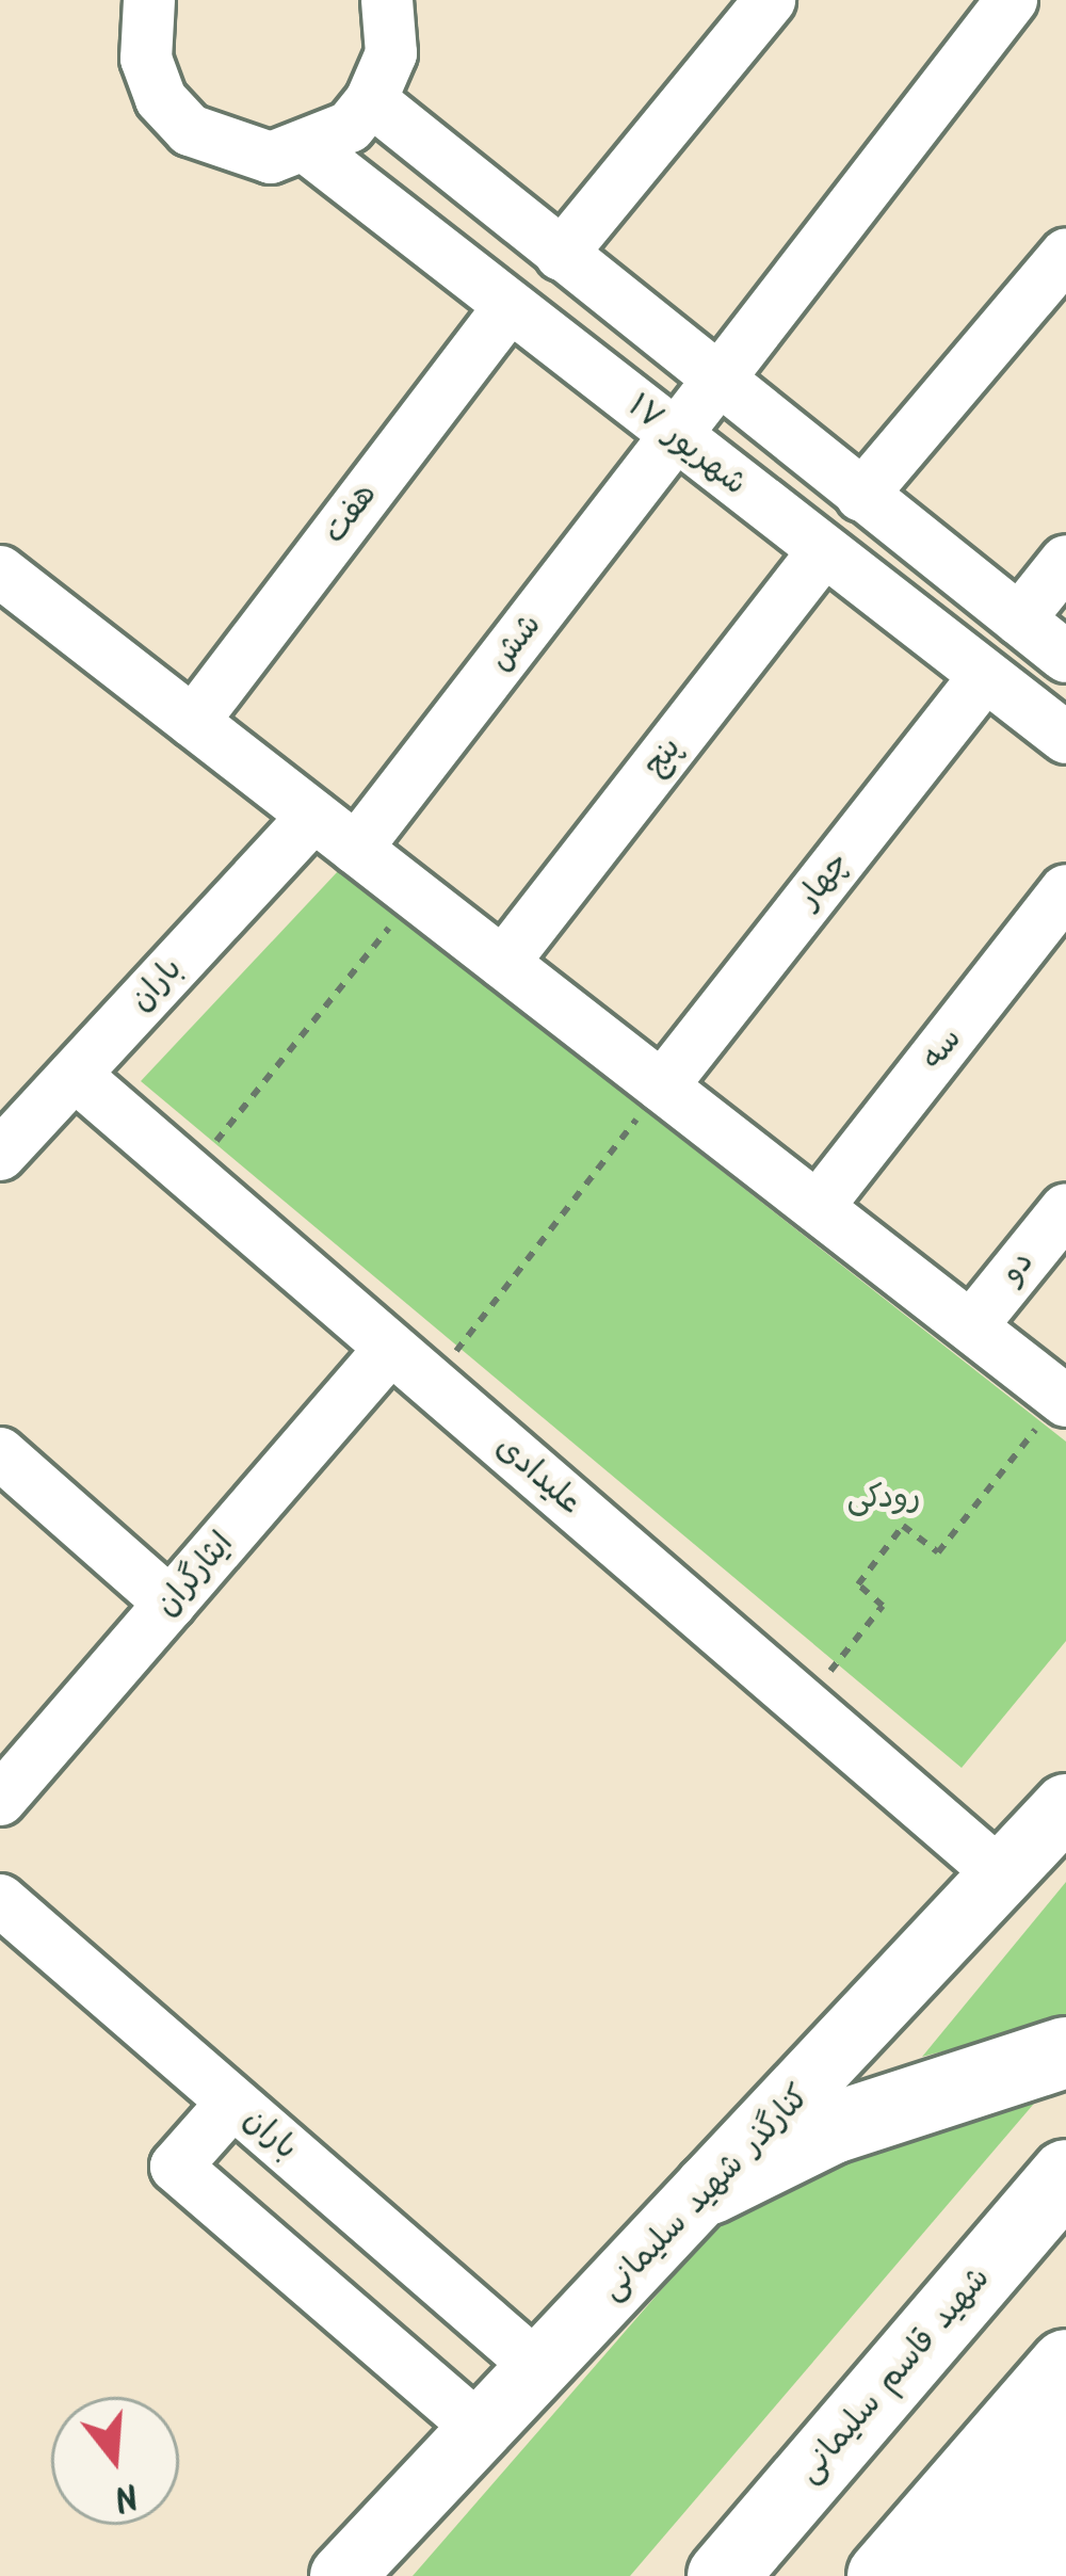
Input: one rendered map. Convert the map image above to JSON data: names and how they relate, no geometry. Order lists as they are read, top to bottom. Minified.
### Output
{"streets":{"highway":["شهید قاسم سلیمانی"],"main road":["کنارگذر شهید سلیمانی"],"street":["۱۷ شهریور","هفت","شش","پنج","چهار","باران","سه","دو","علیدادی","ایثارگران"]},"crossings":[["۱۷ شهریور","هفت"],["۱۷ شهریور","شش"],["۱۷ شهریور","پنج"],["۱۷ شهریور","چهار"],["باران","علیدادی"],["باران","کنارگذر شهید سلیمانی"],["علیدادی","ایثارگران"],["علیدادی","کنارگذر شهید سلیمانی"]],"parks":["رودکی"],"north":"bottom"}
